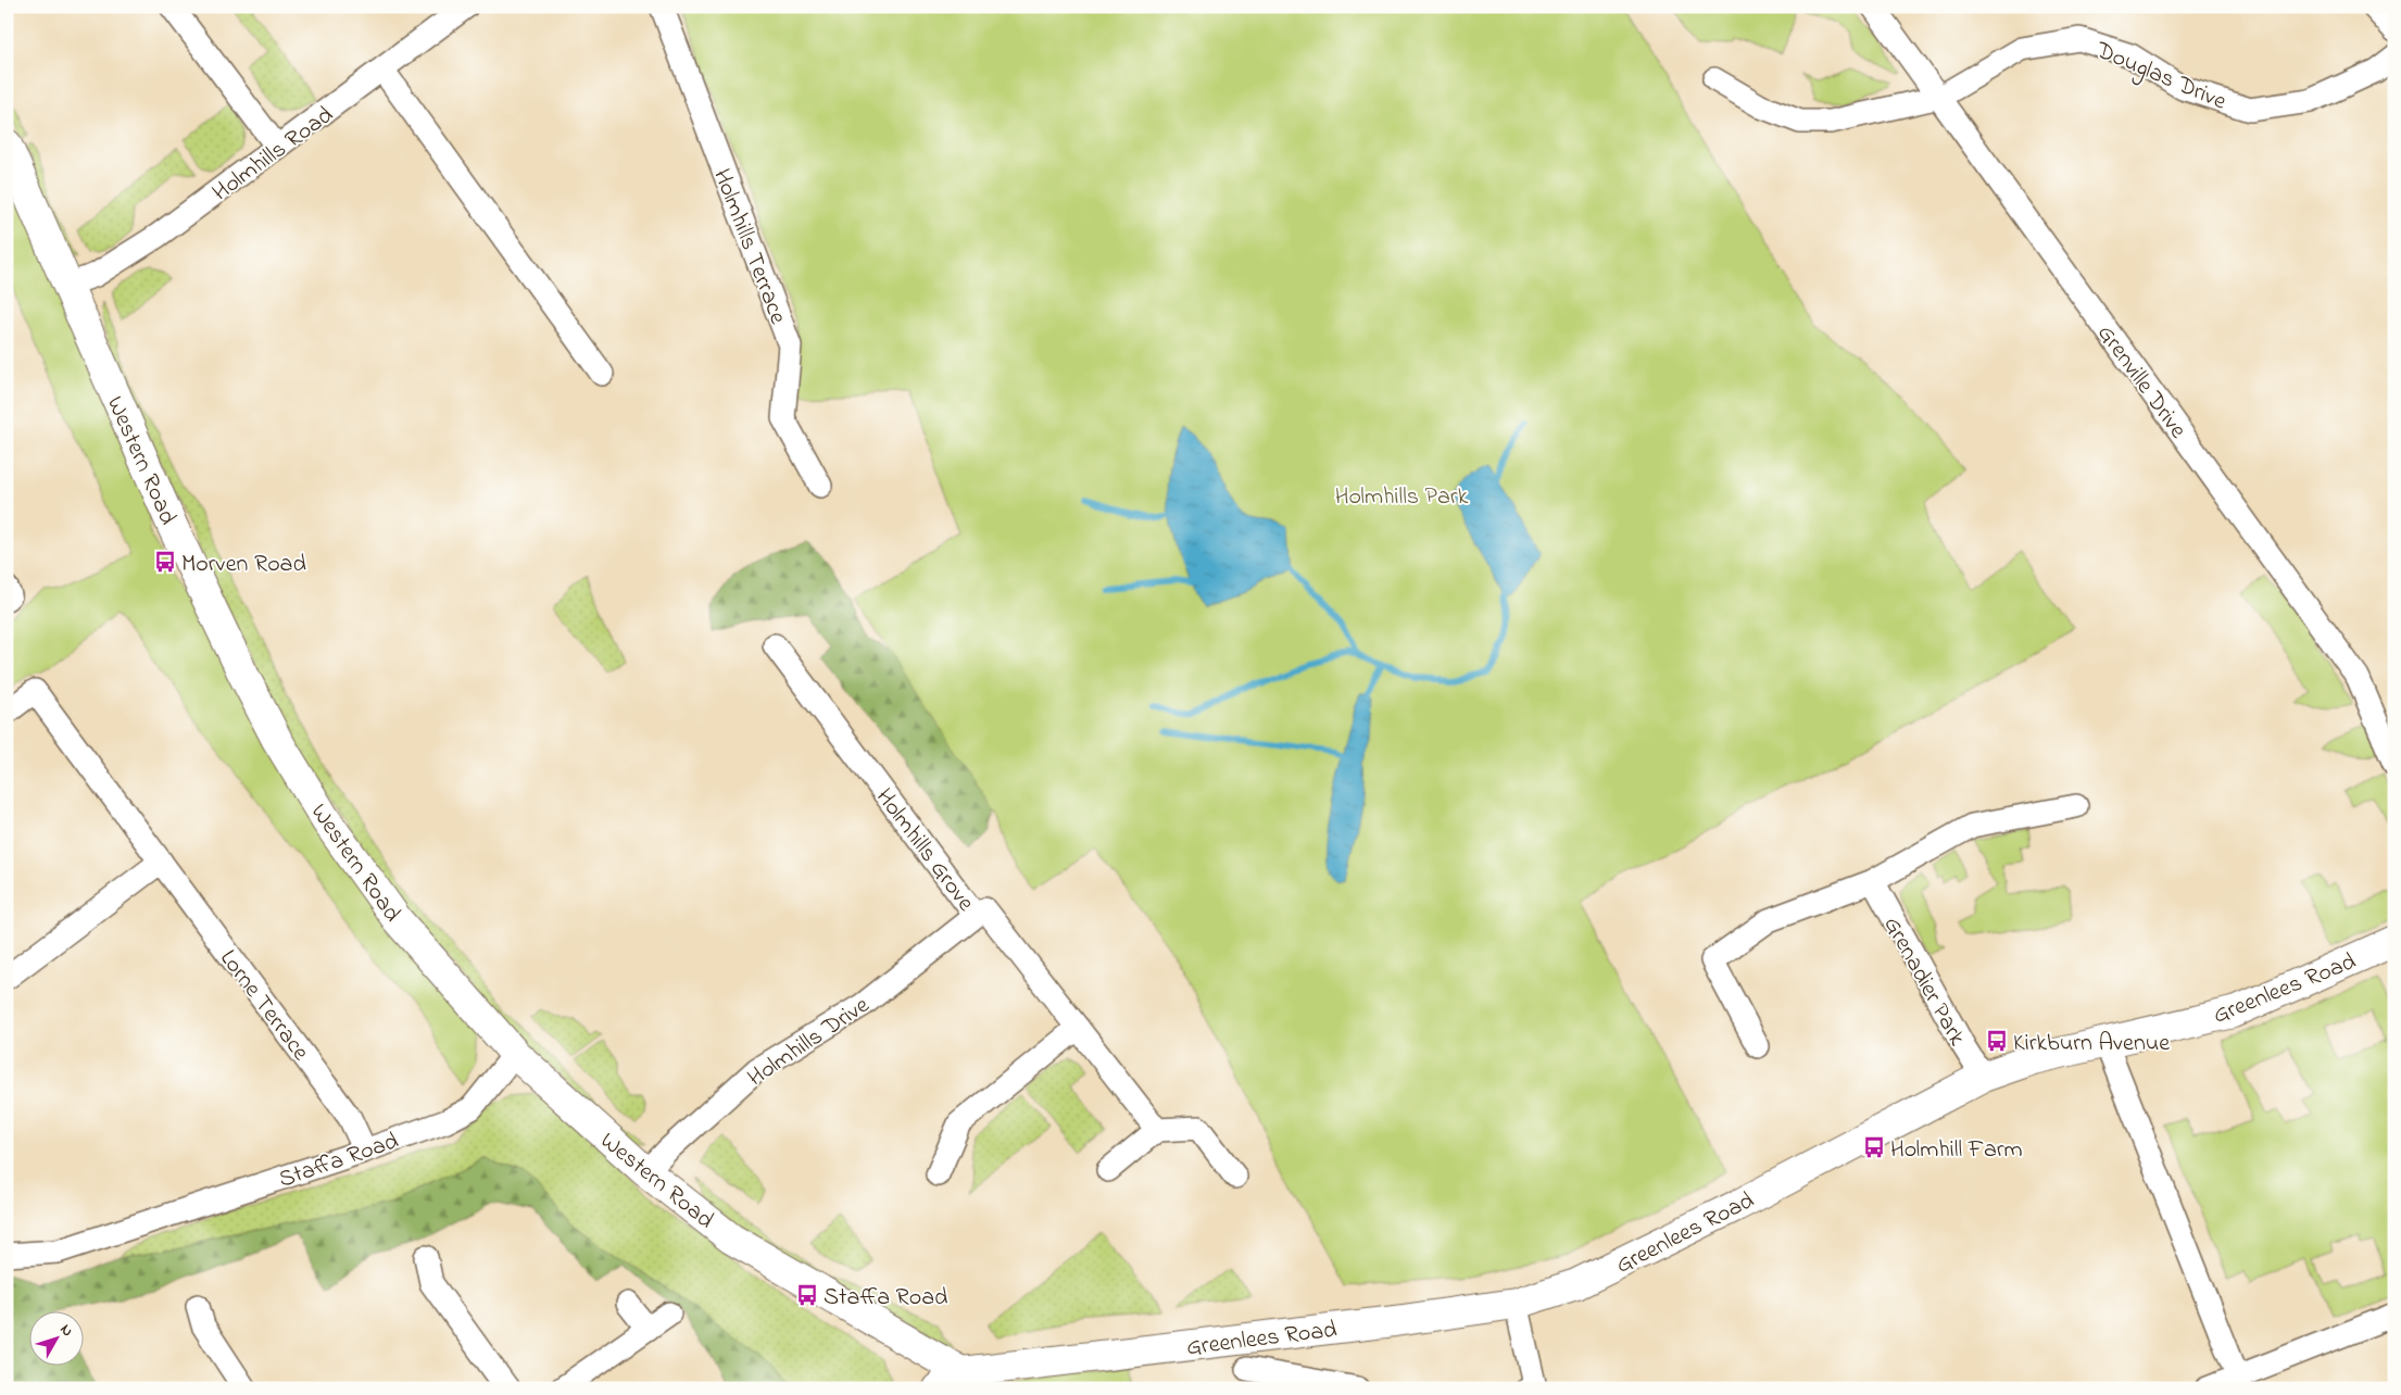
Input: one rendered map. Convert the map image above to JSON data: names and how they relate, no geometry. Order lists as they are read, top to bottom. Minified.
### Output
{"streets":{"street":["Douglas Drive","Holmhills Road","Holmhills Terrace","Grenville Drive","Western Road","Holmhills Grove","Grenadier Park","Greenlees Road","Lorne Terrace","Holmhills Drive","Staffa Road"]},"crossings":[["Douglas Drive","Grenville Drive"],["Holmhills Road","Western Road"],["Western Road","Greenlees Road"],["Western Road","Holmhills Drive"],["Western Road","Staffa Road"],["Holmhills Grove","Holmhills Drive"],["Grenadier Park","Greenlees Road"],["Lorne Terrace","Staffa Road"]],"parks":["Holmhills Park"],"places":{"bus stop":["Morven Road","Kirkburn Avenue","Holmhill Farm","Staffa Road"]},"north":"top right"}
